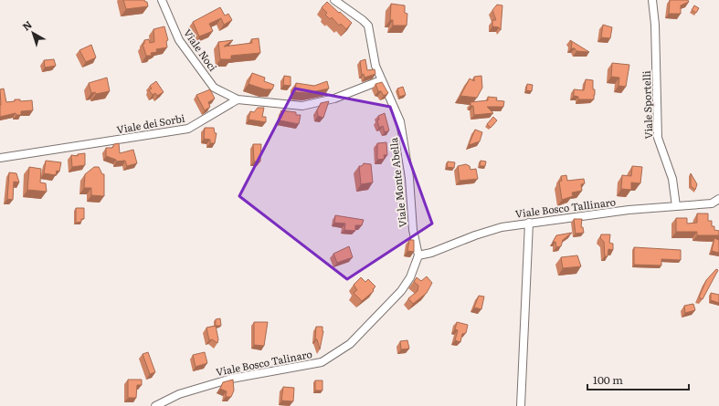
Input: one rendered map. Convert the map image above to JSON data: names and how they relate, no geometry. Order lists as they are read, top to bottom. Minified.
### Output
{"streets":{"street":["Viale Noci","Viale Sportelli","Viale dei Sorbi","Viale Monte Abella","Viale Bosco Tallinaro","Viale Bosco Talinaro"]},"crossings":[["Viale Noci","Viale dei Sorbi"],["Viale Sportelli","Viale Bosco Tallinaro"],["Viale Monte Abella","Viale Bosco Tallinaro"],["Viale Monte Abella","Viale Bosco Talinaro"],["Viale Bosco Tallinaro","Viale Bosco Talinaro"]],"scale_bar":"100 m","north":"top left"}
